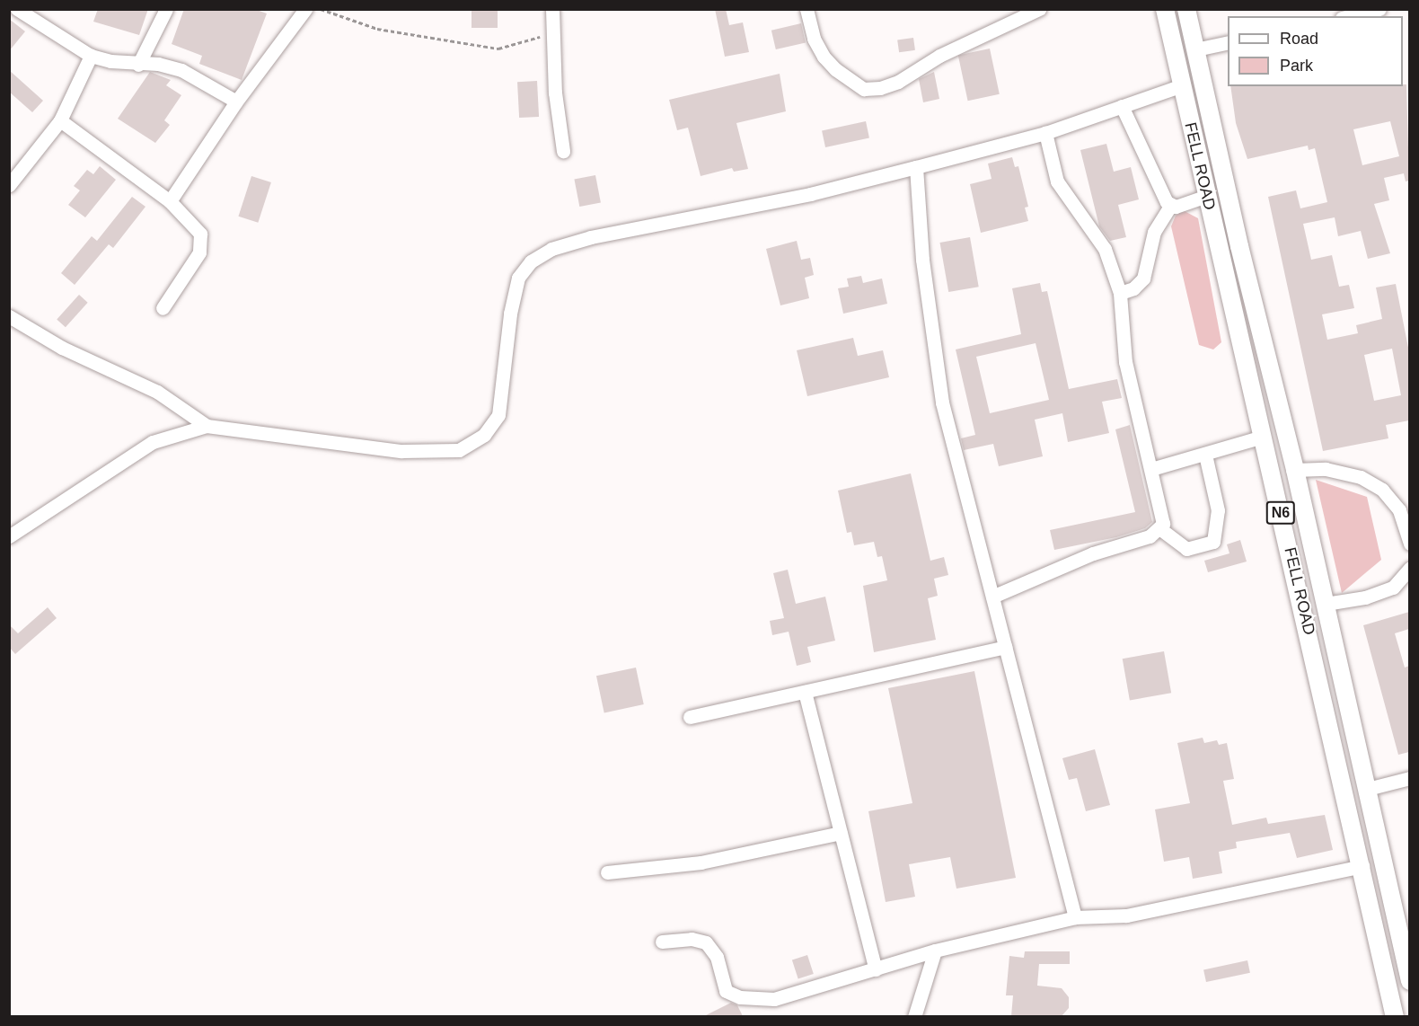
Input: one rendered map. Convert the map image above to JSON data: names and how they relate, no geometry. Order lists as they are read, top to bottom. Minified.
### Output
{"streets":{"main road":["FELL ROAD","N6"]},"legend":["Road","Park"]}
